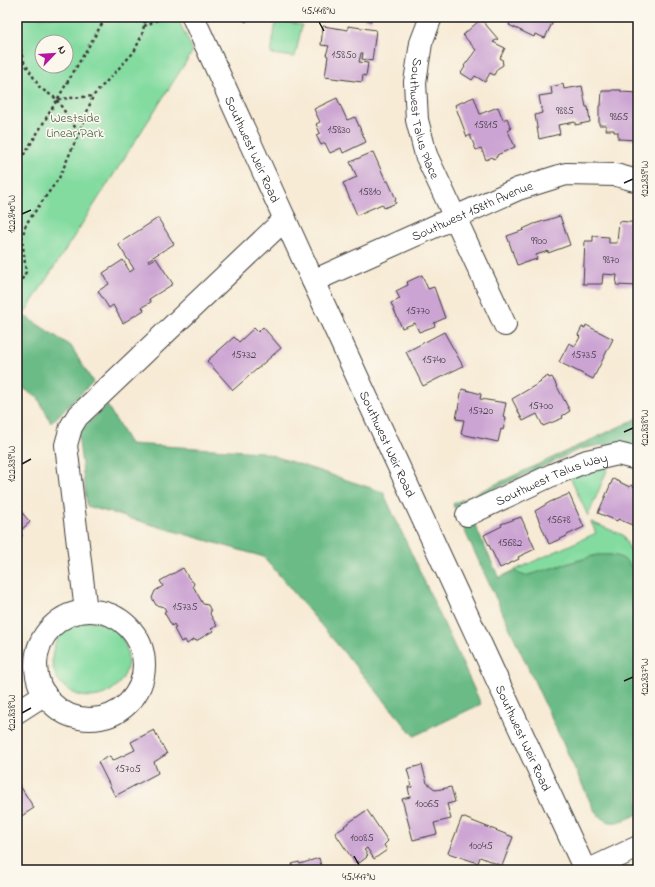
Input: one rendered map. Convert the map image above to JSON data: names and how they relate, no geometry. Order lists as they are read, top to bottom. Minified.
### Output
{"streets":{"street":["Southwest Talus Place","Southwest Weir Road","Southwest 158th Avenue","Southwest Talus Way"]},"crossings":[["Southwest Talus Place","Southwest 158th Avenue"],["Southwest Weir Road","Southwest 158th Avenue"]],"parks":["Westside Linear Park"],"house_numbers":["15850","9885","9865","15815","15830","15810","9900","9870","15770","15732","15735","15740","15700","15720","15678","15682","15735","15705","10065","10085","10045"],"north":"top right","coordinates":["45.448°N","122.839°W","122.840°W","122.838°W","122.837°W","45.447°N"]}
